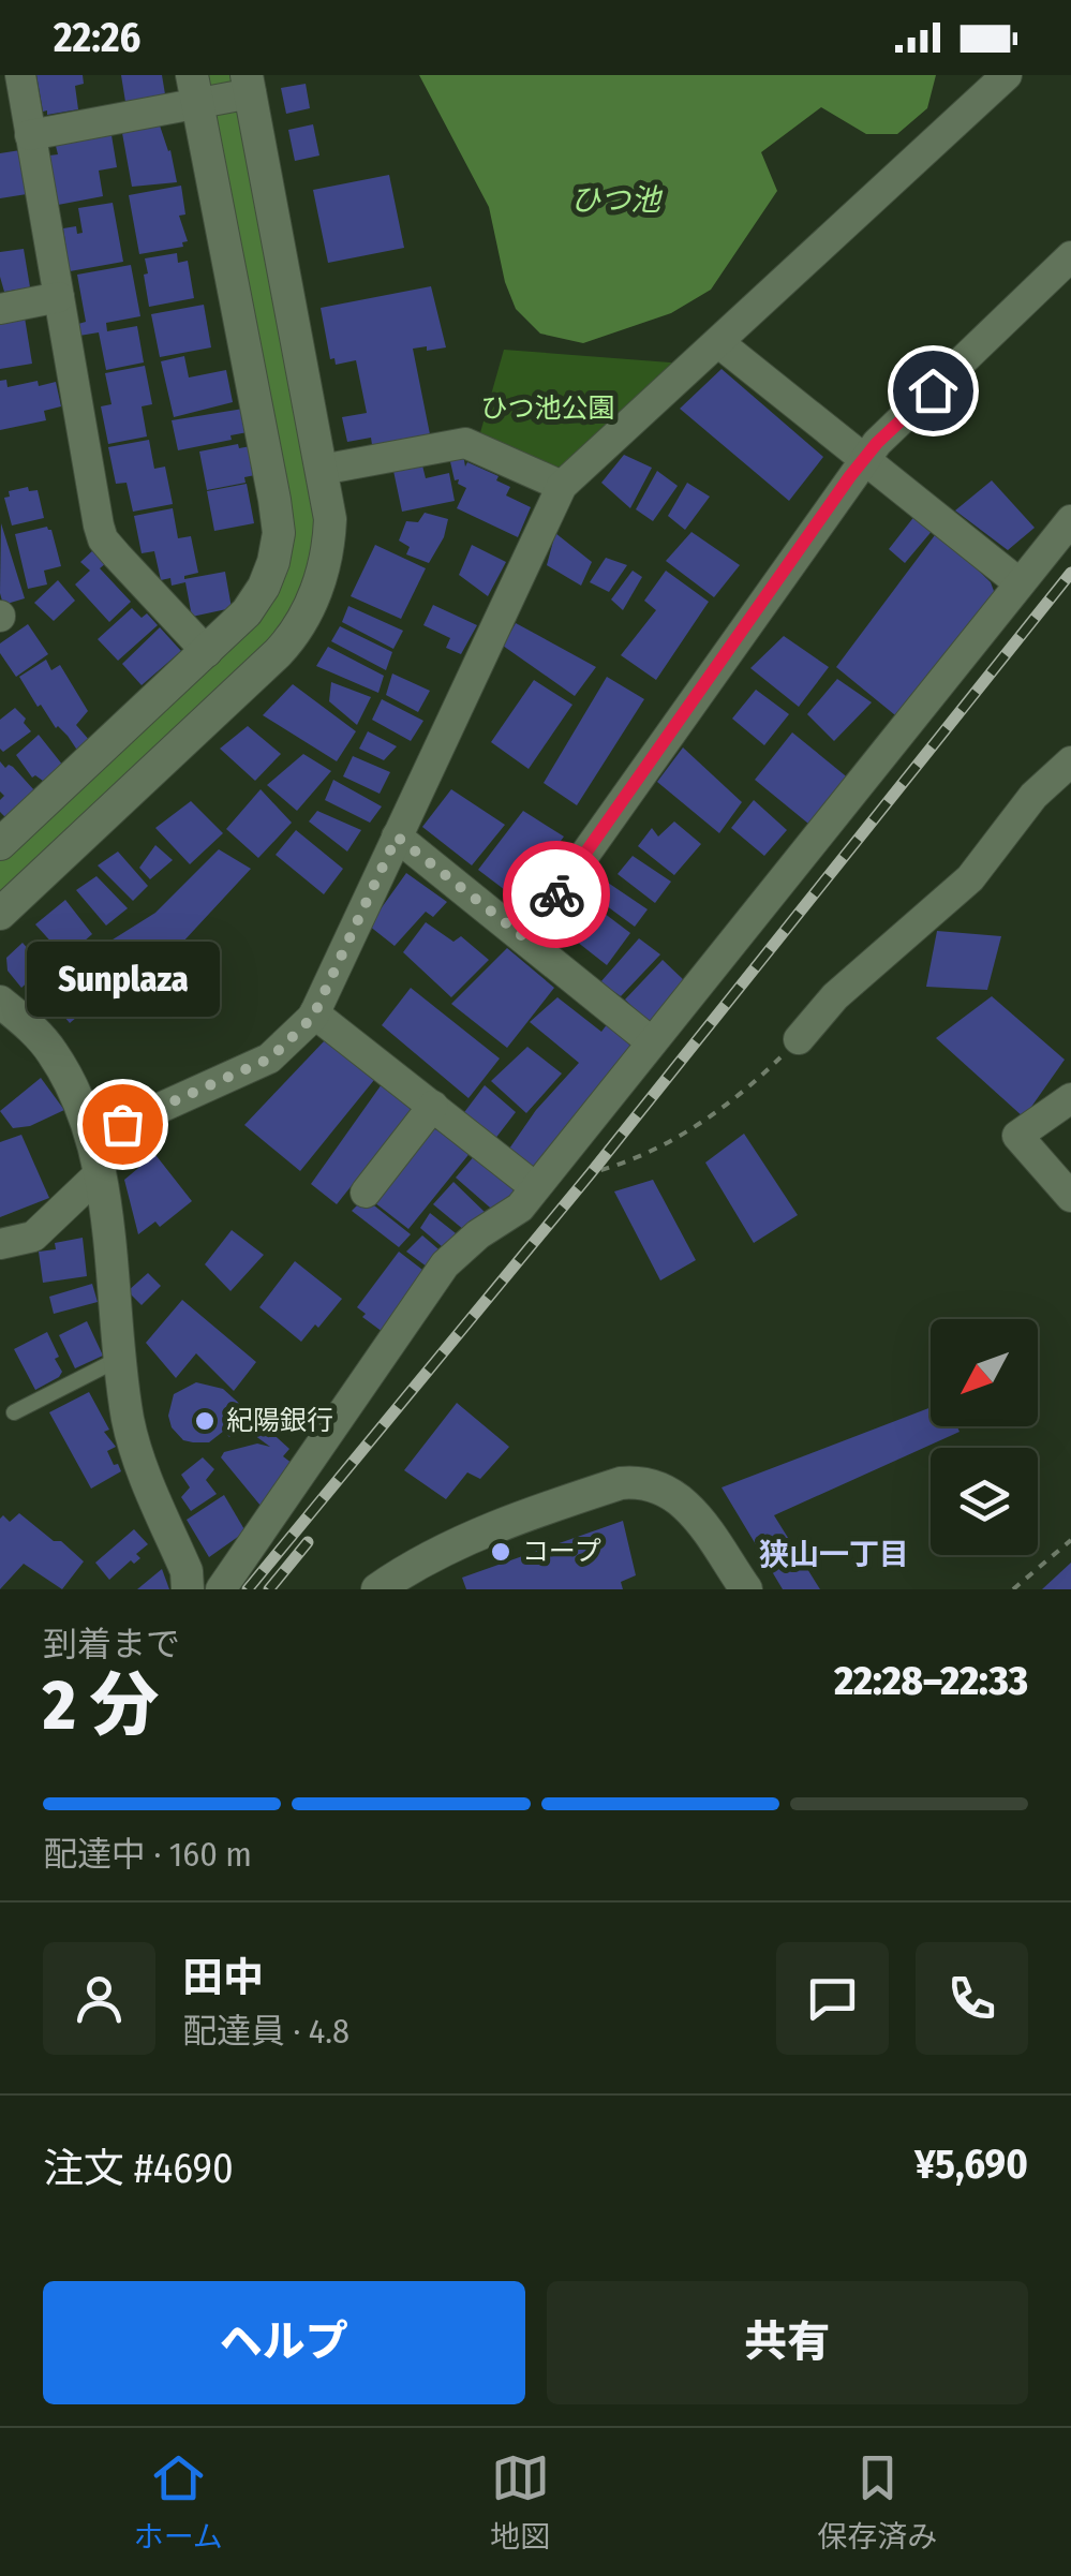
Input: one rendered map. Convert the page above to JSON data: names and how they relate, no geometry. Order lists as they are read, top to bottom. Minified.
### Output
{"districts":["狭山一丁目"],"water":["ひつ池"],"parks":["ひつ池公園"],"places":["Sunplaza","紀陽銀行","コープ"],"north":"bottom left","page":{"status":"22:26","bubble":"Sunplaza","heading":["2 分","到着まで","22:28–22:33"],"panel":["田中","配達員 · 4.8","注文 #4690","¥5,690"],"bar":"配達中 · 160 m","buttons":["ヘルプ","共有"],"tabs":["ホーム","地図","保存済み"]}}
